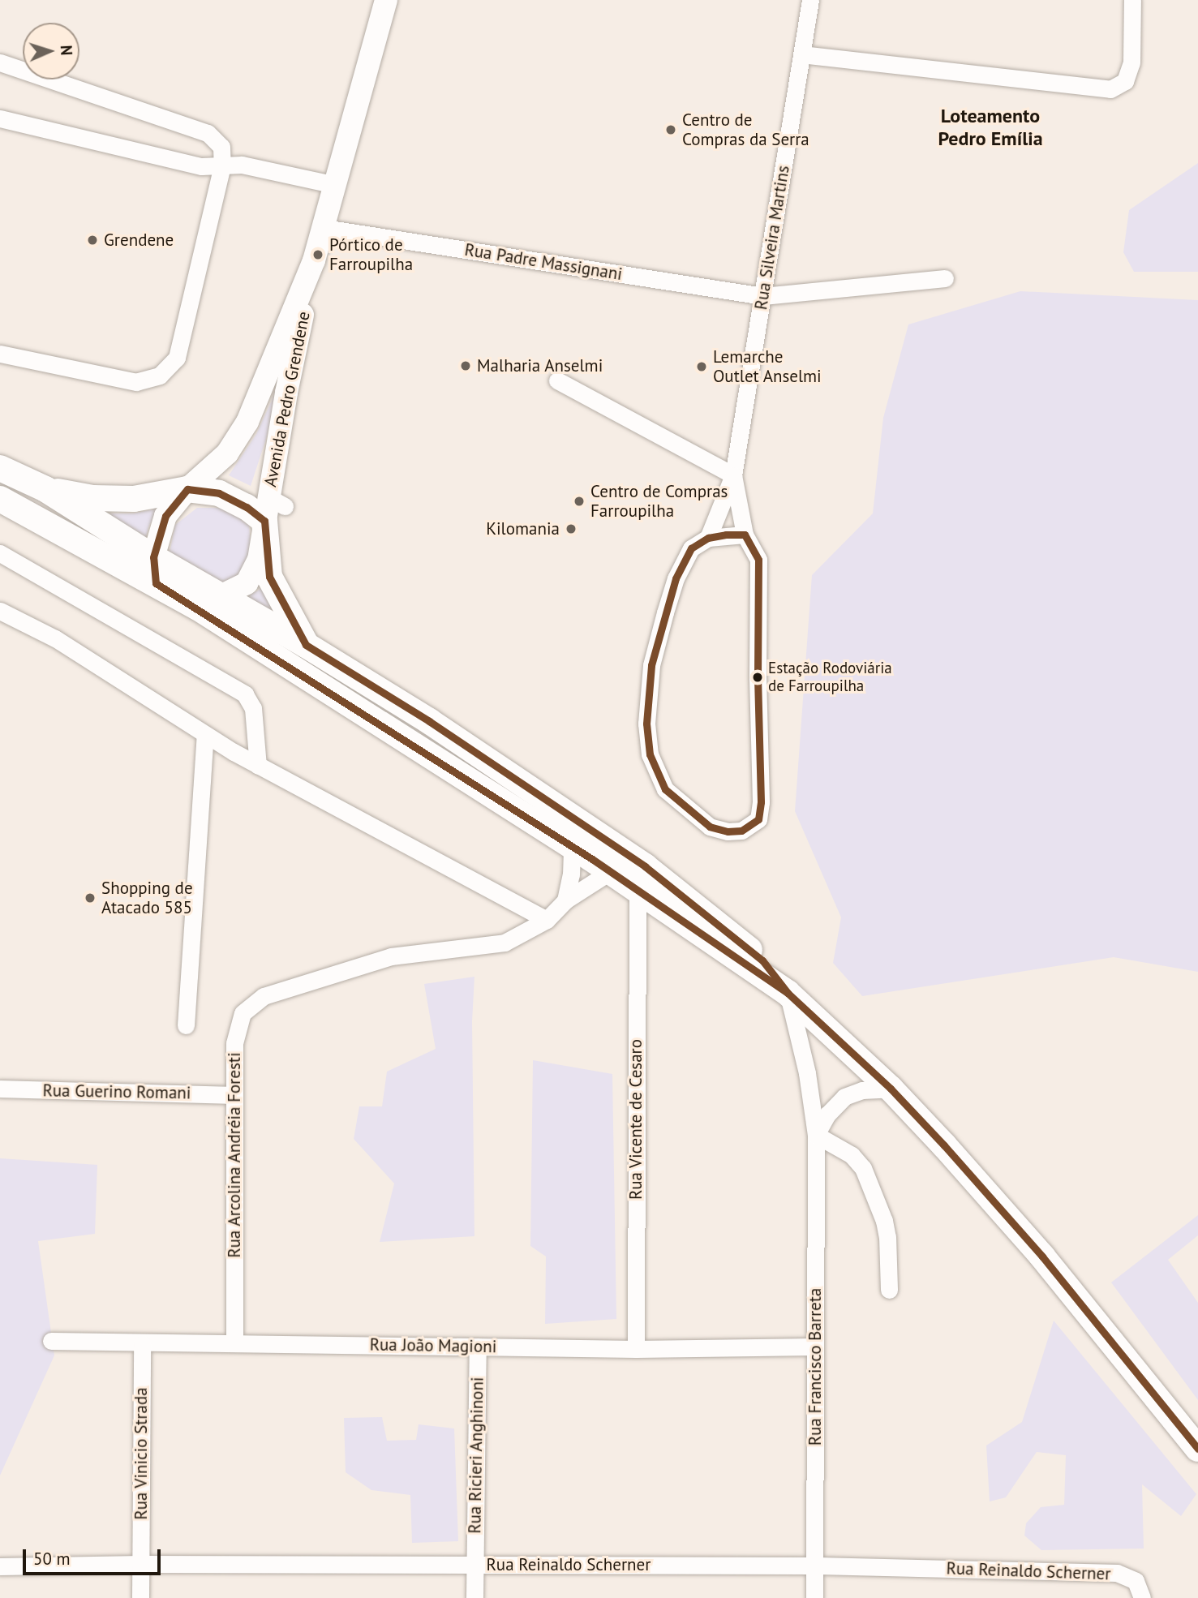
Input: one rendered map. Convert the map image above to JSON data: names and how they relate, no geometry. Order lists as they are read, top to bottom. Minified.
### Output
{"streets":{"main road":["Avenida Pedro Grendene"],"street":["Rua Silveira Martins","Rua Padre Massignani","Rua Guerino Romani","Rua Vicente de Cesaro","Rua Arcolina Andréia Foresti","Rua João Magioni","Rua Francisco Barreta","Rua Vinicio Strada","Rua Ricieri Anghinoni","Rua Reinaldo Scherner"]},"crossings":[["Rua Silveira Martins","Rua Padre Massignani"],["Rua Padre Massignani","Avenida Pedro Grendene"],["Rua Guerino Romani","Rua Arcolina Andréia Foresti"],["Rua Vicente de Cesaro","Rua João Magioni"],["Rua Arcolina Andréia Foresti","Rua João Magioni"],["Rua João Magioni","Rua Francisco Barreta"],["Rua João Magioni","Rua Vinicio Strada"],["Rua João Magioni","Rua Ricieri Anghinoni"],["Rua Francisco Barreta","Rua Reinaldo Scherner"],["Rua Vinicio Strada","Rua Reinaldo Scherner"],["Rua Ricieri Anghinoni","Rua Reinaldo Scherner"]],"districts":["Loteamento Pedro Emília"],"places":["Centro de Compras da Serra","Grendene","Pórtico de Farroupilha","Malharia Anselmi","Lemarche Outlet Anselmi","Centro de Compras Farroupilha","Kilomania","Estação Rodoviária de Farroupilha","Shopping de Atacado 585"],"scale_bar":"50 m","north":"right"}
